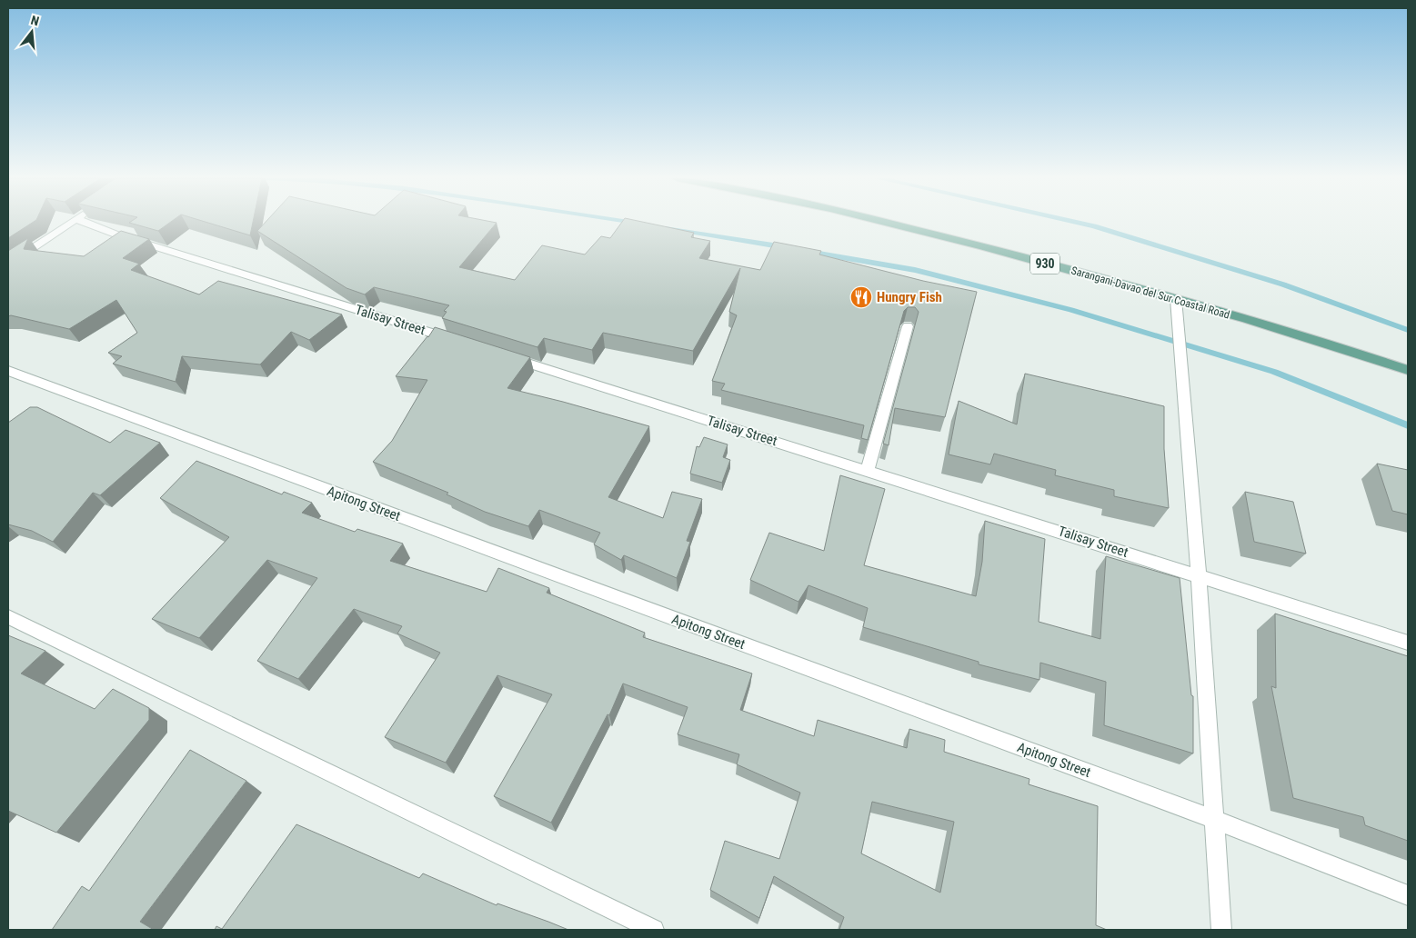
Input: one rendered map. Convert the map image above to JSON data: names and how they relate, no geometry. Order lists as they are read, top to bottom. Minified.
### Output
{"streets":{"main road":["930","Sarangani-Davao del Sur Coastal Road"],"street":["Talisay Street","Apitong Street"]},"places":{"restaurant":["Hungry Fish"]},"north":"top"}
